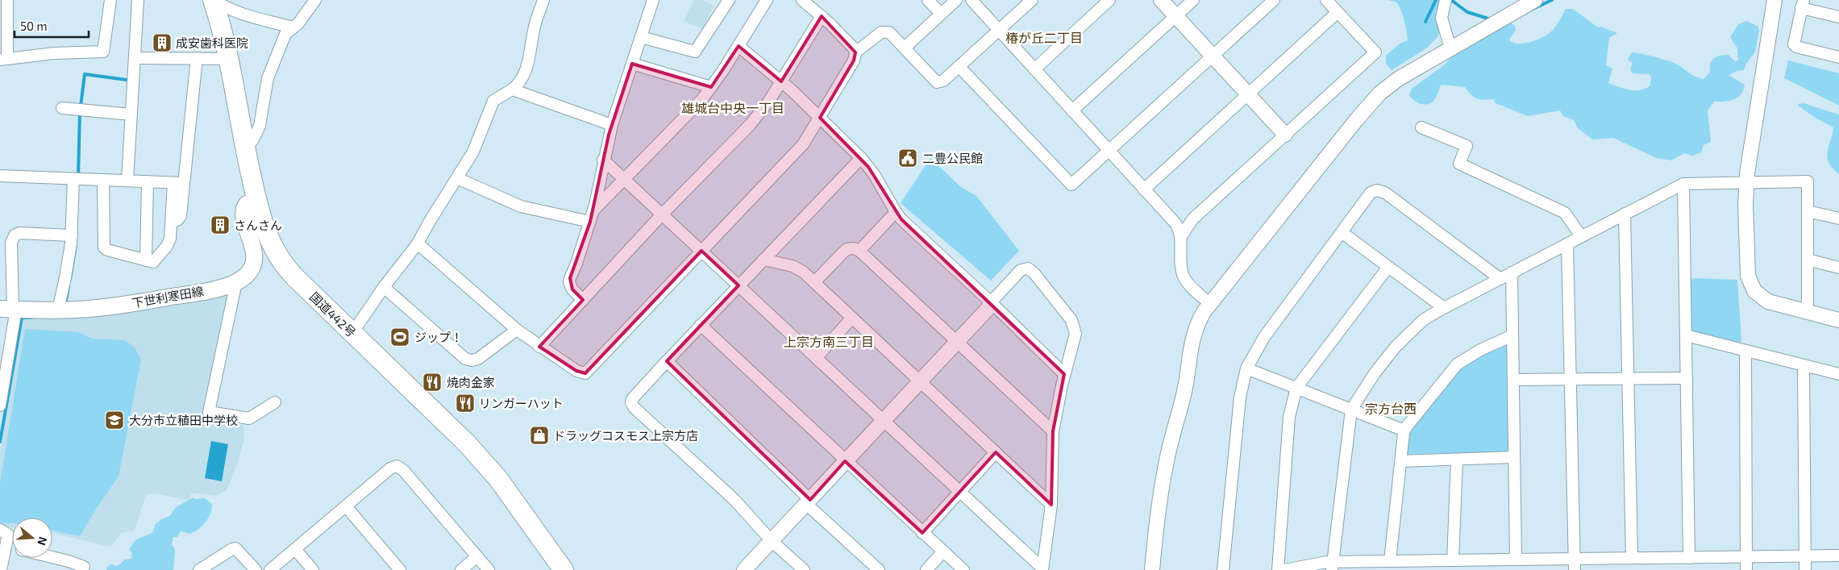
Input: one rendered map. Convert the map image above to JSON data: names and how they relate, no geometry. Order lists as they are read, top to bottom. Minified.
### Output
{"streets":{"highway":["国道442号"],"main road":["下世利寒田線"]},"crossings":[["下世利寒田線","国道442号"]],"districts":["椿が丘二丁目","雄城台中央一丁目","上宗方南三丁目","宗方台西"],"places":{"building":["成安歯科医院","さんさん"],"public building":["二豊公民館"],"sports":["ジップ！"],"restaurant":["焼肉金家","リンガーハット"],"school or university":["大分市立稙田中学校"],"shop":["ドラッグコスモス上宗方店"]},"scale_bar":"50 m","north":"right"}
